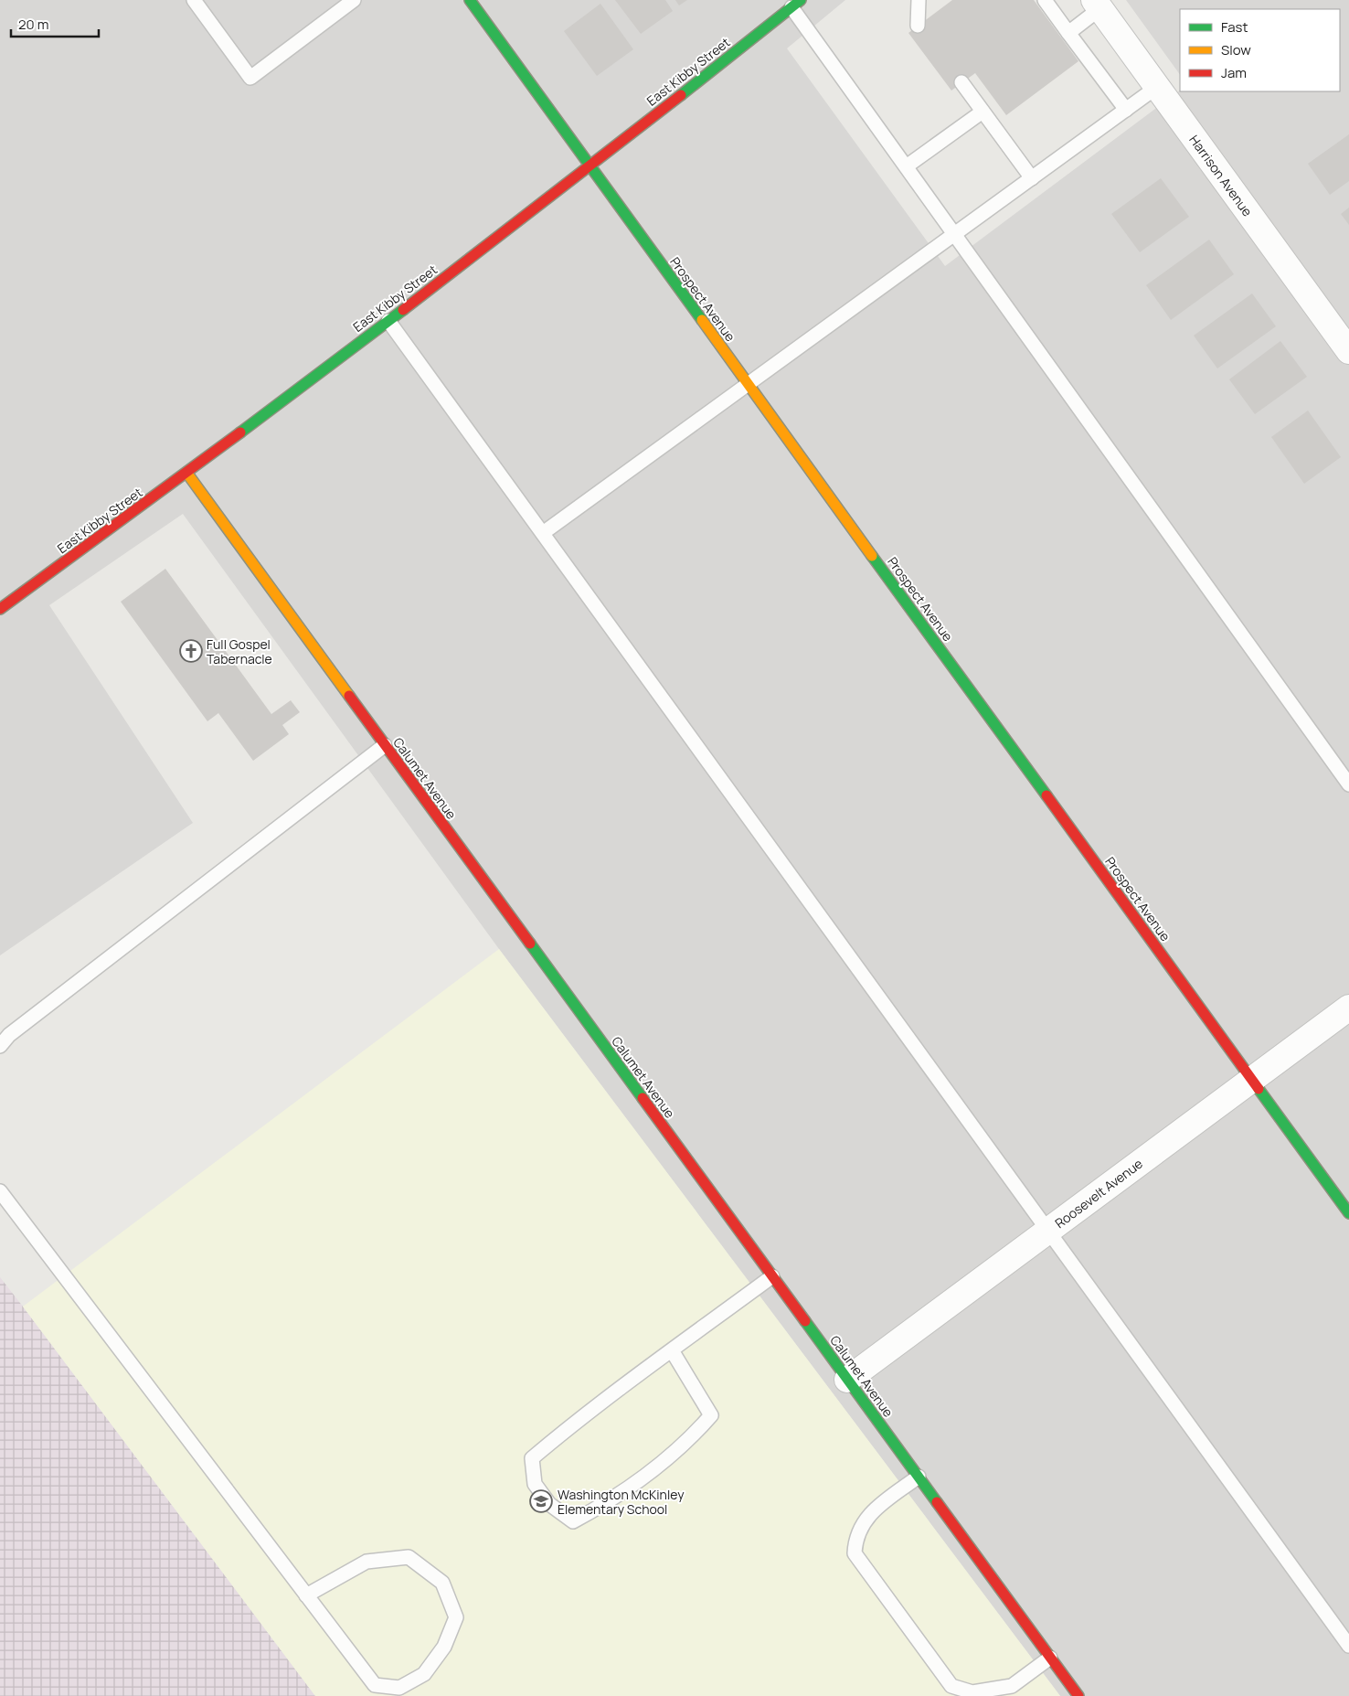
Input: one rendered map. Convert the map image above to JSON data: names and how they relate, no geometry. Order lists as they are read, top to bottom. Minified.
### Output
{"streets":{"street":["East Kibby Street","Harrison Avenue","Prospect Avenue","Calumet Avenue","Roosevelt Avenue"]},"crossings":[["East Kibby Street","Prospect Avenue"],["East Kibby Street","Calumet Avenue"],["Prospect Avenue","Roosevelt Avenue"],["Calumet Avenue","Roosevelt Avenue"]],"places":{"church":["Full Gospel Tabernacle"],"school or university":["Washington McKinley Elementary School"]},"legend":["Fast","Slow","Jam"],"scale_bar":"20 m"}
